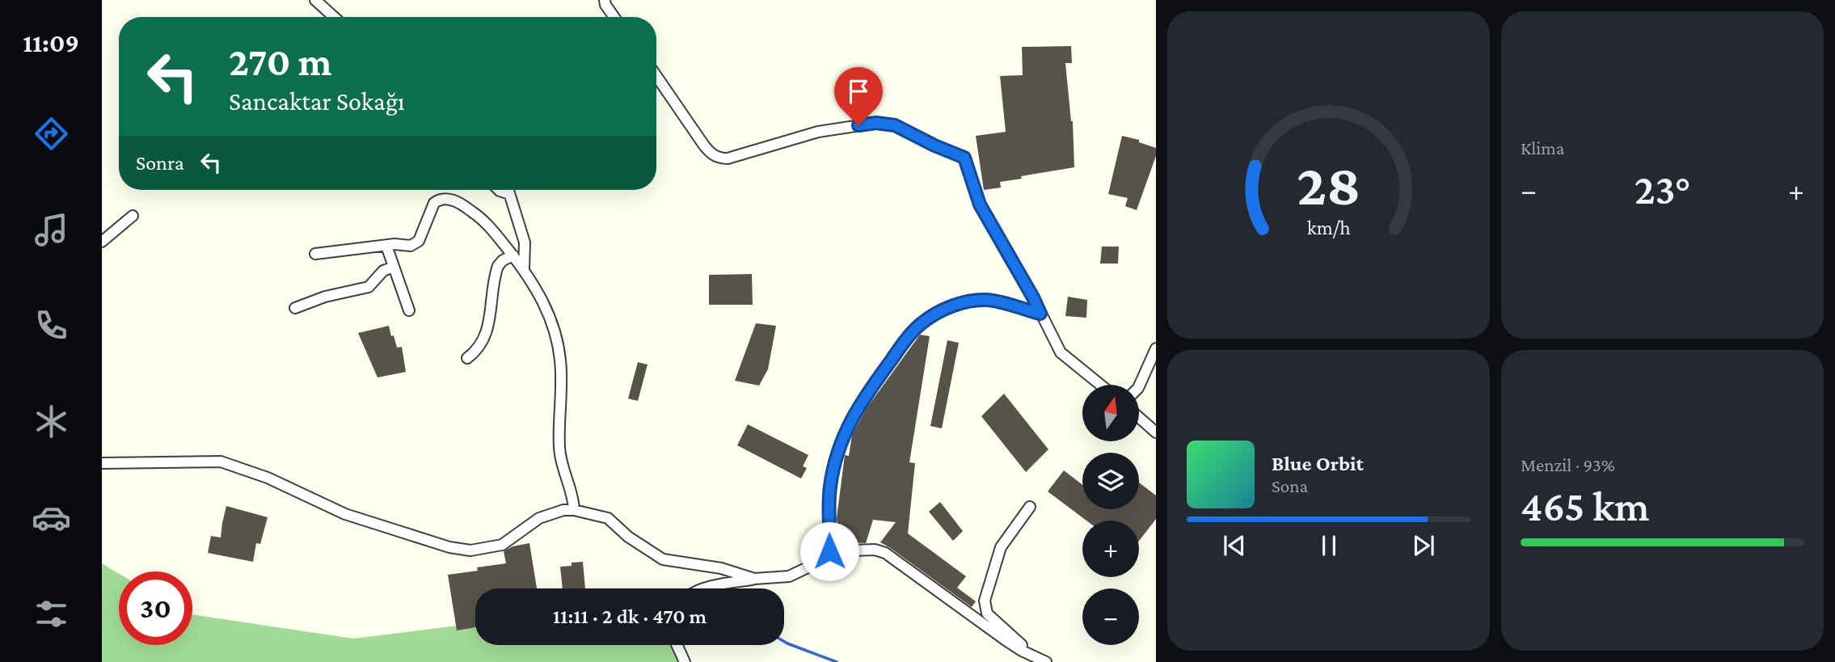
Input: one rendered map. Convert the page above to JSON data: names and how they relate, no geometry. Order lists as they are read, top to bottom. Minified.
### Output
{"north":"top","page":{"tabs":"11:09","tile":["Klima",["Menzil · 93%","465 km"]],"turn":["270 m","Sancaktar Sokağı"],"then":"Sonra","heat":["−","23°","+"],"map_buttons":["+","−"],"song":["Blue Orbit","Sona"],"limit":"30","trip":"11:11 · 2 dk · 470 m","gauge":["28","km/h"]}}
